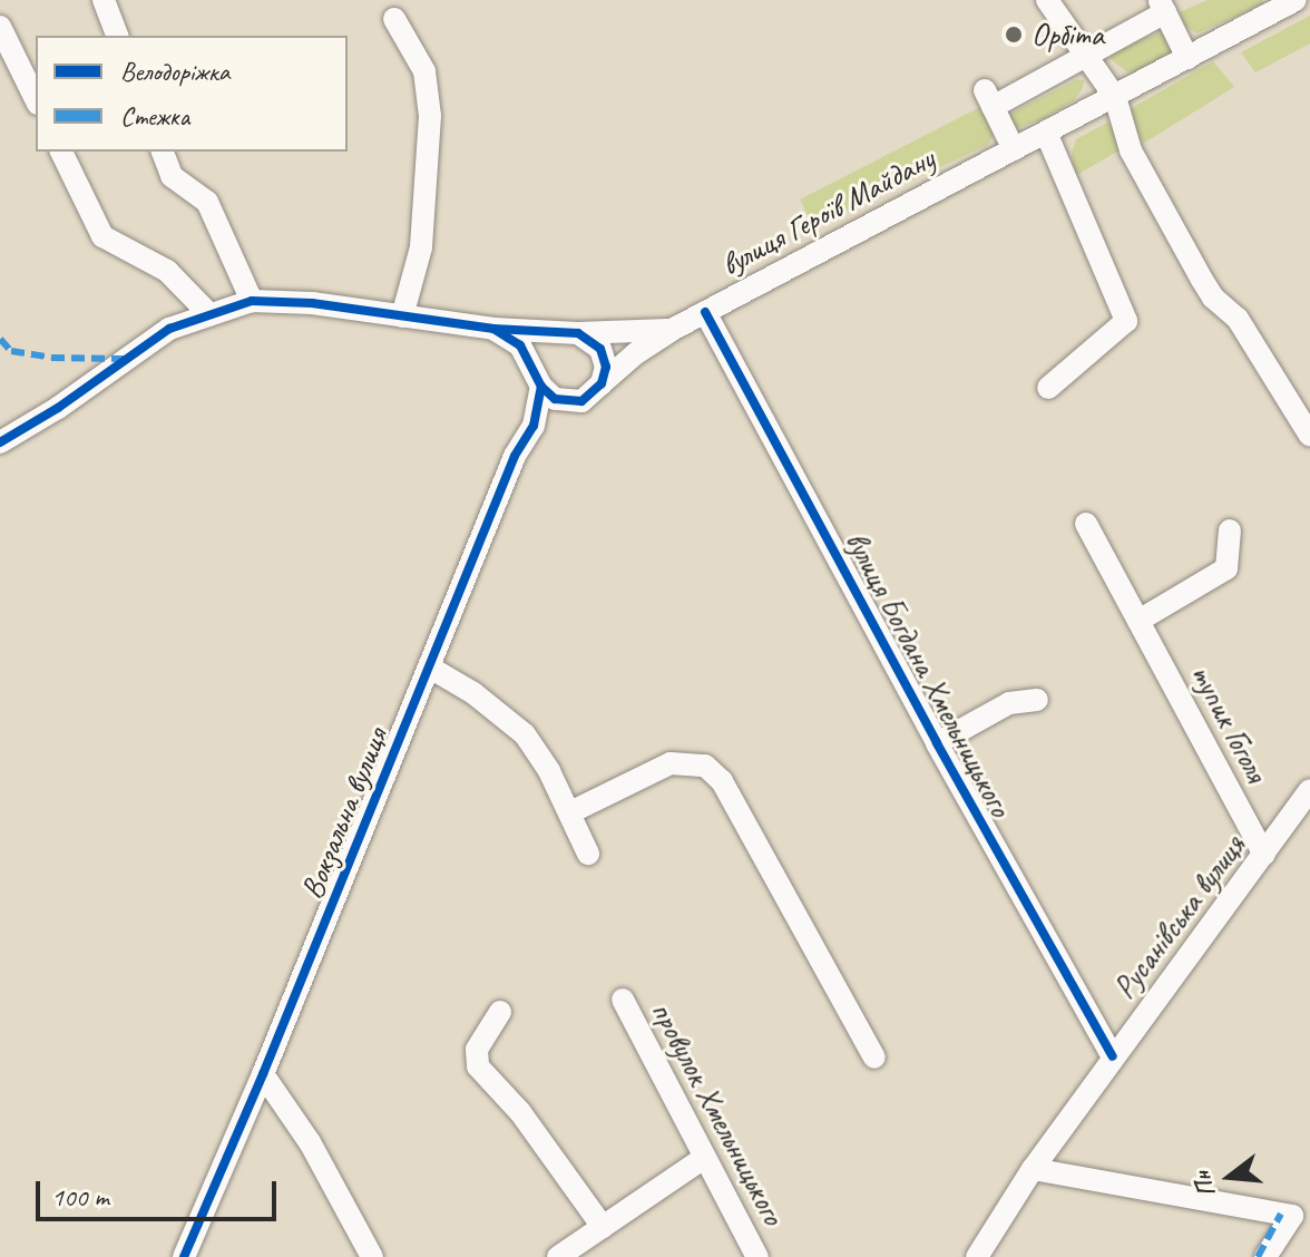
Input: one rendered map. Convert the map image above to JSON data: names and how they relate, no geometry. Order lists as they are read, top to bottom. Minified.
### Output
{"streets":{"street":["вулиця Героїв Майдану","вулиця Богдана Хмельницького","тупик Гоголя","Вокзальна вулиця","Русанівська вулиця","провулок Хмельницького"]},"crossings":[["вулиця Героїв Майдану","вулиця Богдана Хмельницького"],["вулиця Героїв Майдану","Вокзальна вулиця"],["вулиця Богдана Хмельницького","Русанівська вулиця"],["тупик Гоголя","Русанівська вулиця"]],"places":["Орбіта"],"legend":["Велодоріжка","Стежка"],"scale_bar":"100 m","north":"left"}
